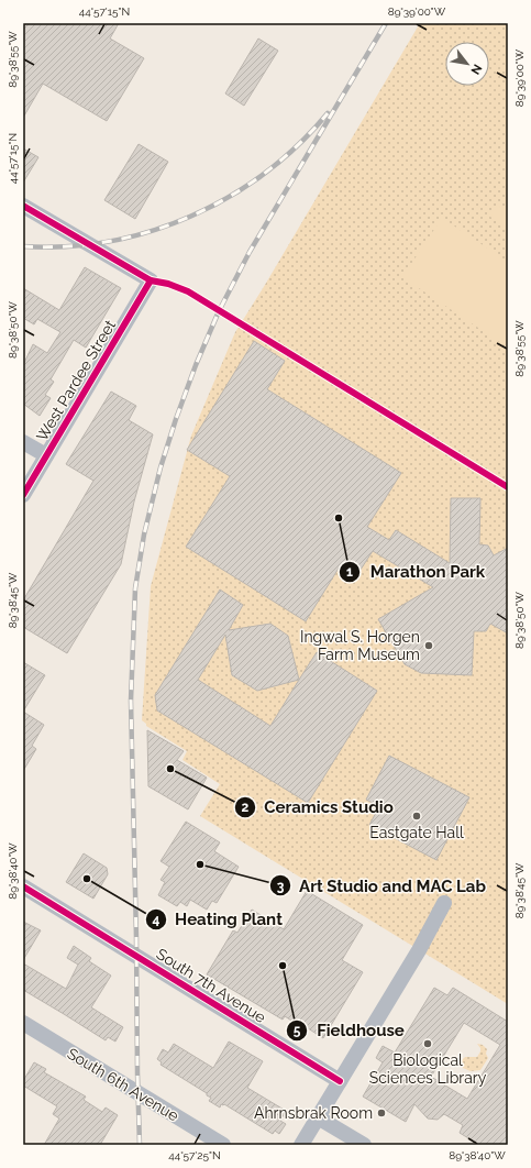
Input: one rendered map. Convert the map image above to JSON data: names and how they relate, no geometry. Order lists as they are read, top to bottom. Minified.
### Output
{"streets":{"street":["West Pardee Street","South 7th Avenue","South 6th Avenue"]},"places":["Marathon Park","Ingwal S. Horgen Farm Museum","Ceramics Studio","Eastgate Hall","Art Studio and MAC Lab","Heating Plant","Fieldhouse","Biological Sciences Library","Ahrnsbrak Room"],"north":"bottom right","coordinates":["44°57'15\"N","89°39'00\"W","89°38'55\"W","89°38'50\"W","89°38'45\"W","89°38'40\"W","44°57'25\"N"]}
